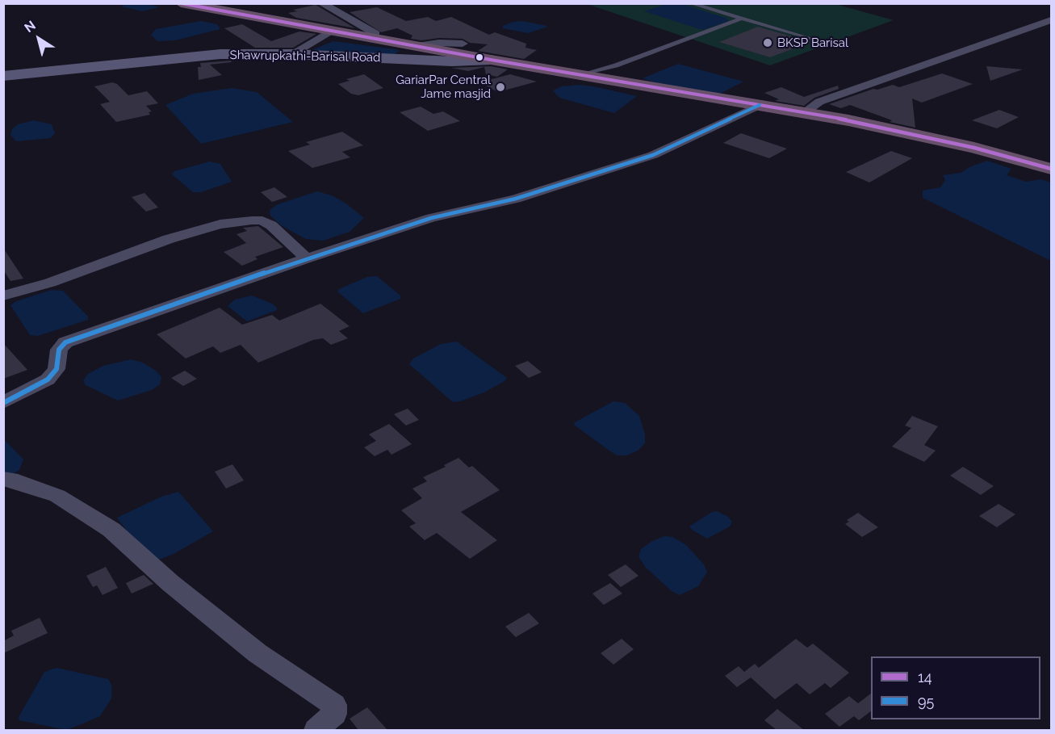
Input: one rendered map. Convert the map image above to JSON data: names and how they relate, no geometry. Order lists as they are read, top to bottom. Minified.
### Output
{"streets":{"main road":["Shawrupkathi-Barisal Road"]},"places":["BKSP Barisal","GariarPar Central Jame masjid"],"lines":["transit line 14","transit line 95"],"legend":["14","95"],"north":"top left"}
